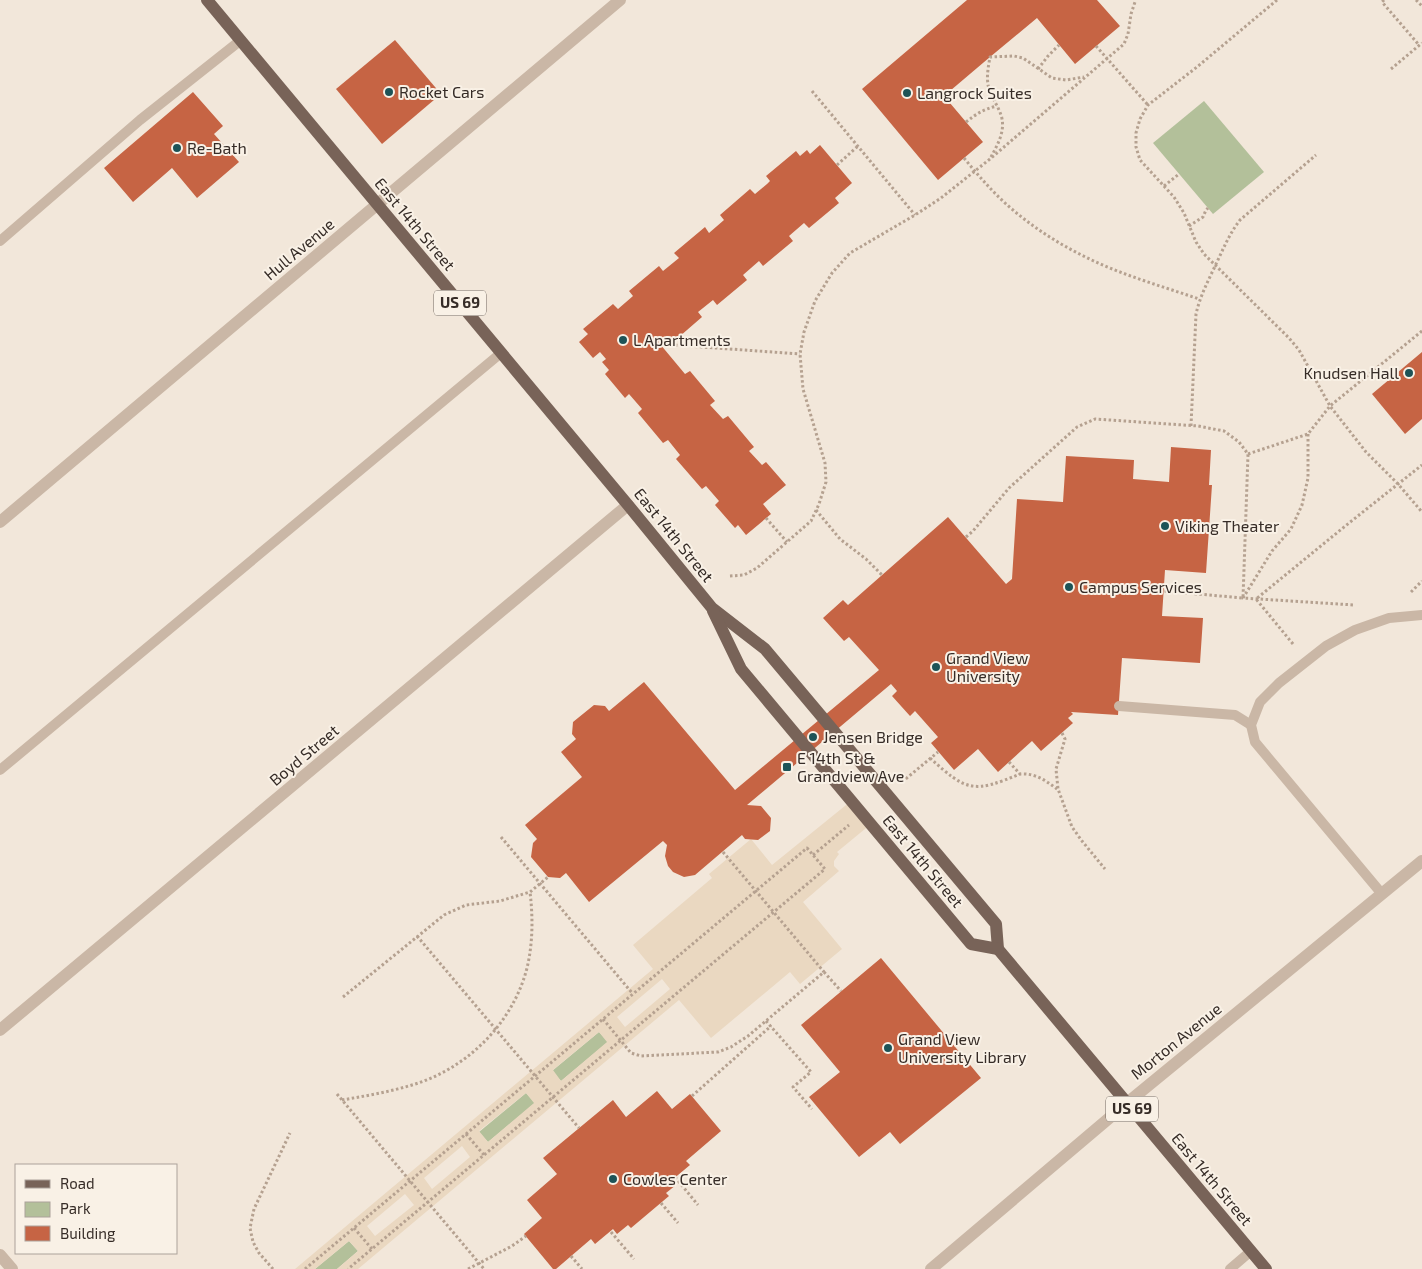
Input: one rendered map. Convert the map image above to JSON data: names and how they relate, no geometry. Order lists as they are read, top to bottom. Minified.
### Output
{"streets":{"main road":["East 14th Street","US 69"],"street":["Hull Avenue","Boyd Street","Morton Avenue"]},"crossings":[["East 14th Street","Hull Avenue"],["East 14th Street","Boyd Street"],["East 14th Street","Morton Avenue"]],"places":{"other":["Rocket Cars","Langrock Suites","Re-Bath","L Apartments","Knudsen Hall","Viking Theater","Campus Services","Grand View University","Jensen Bridge","Grand View University Library","Cowles Center"],"transit":["E 14th St & Grandview Ave"]},"legend":["Road","Park","Building"]}
